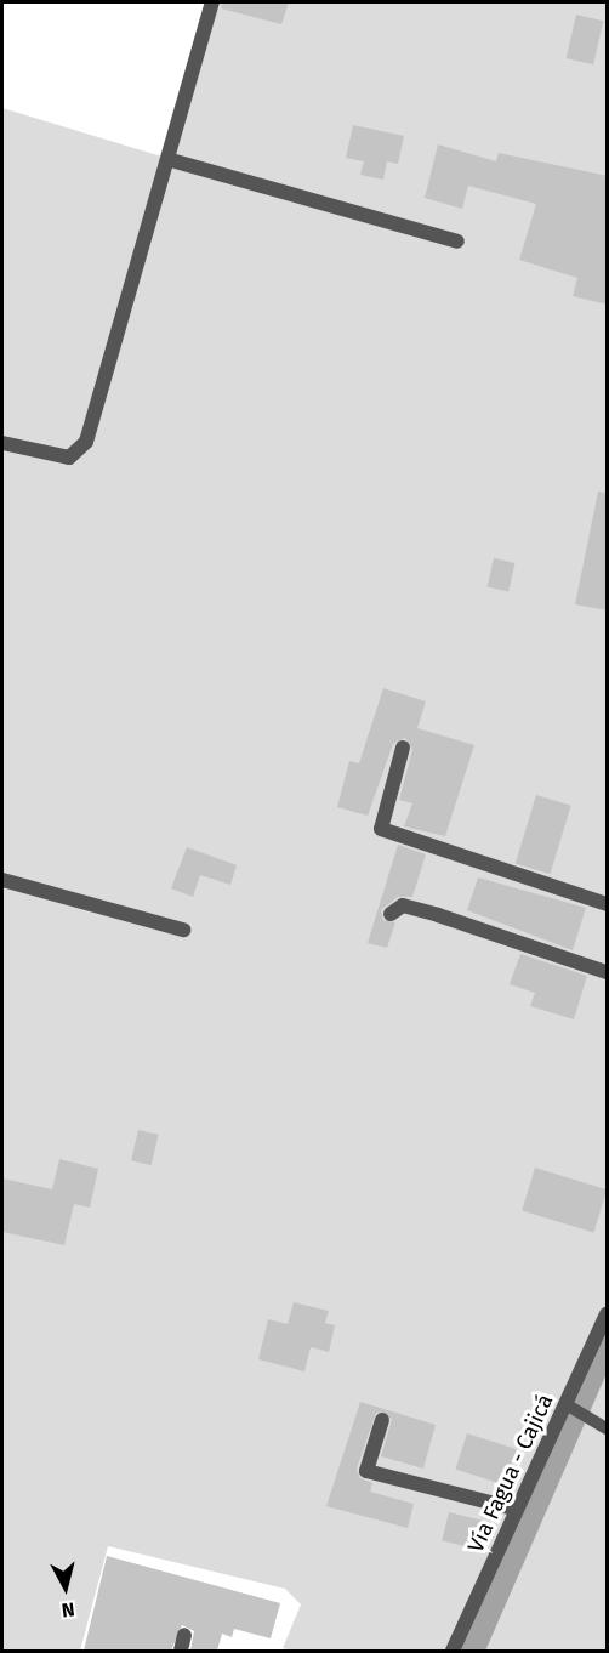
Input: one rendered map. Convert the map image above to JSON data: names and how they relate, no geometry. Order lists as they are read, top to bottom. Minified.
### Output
{"streets":{"street":["Vía Fagua - Cajicá"]},"north":"bottom"}
